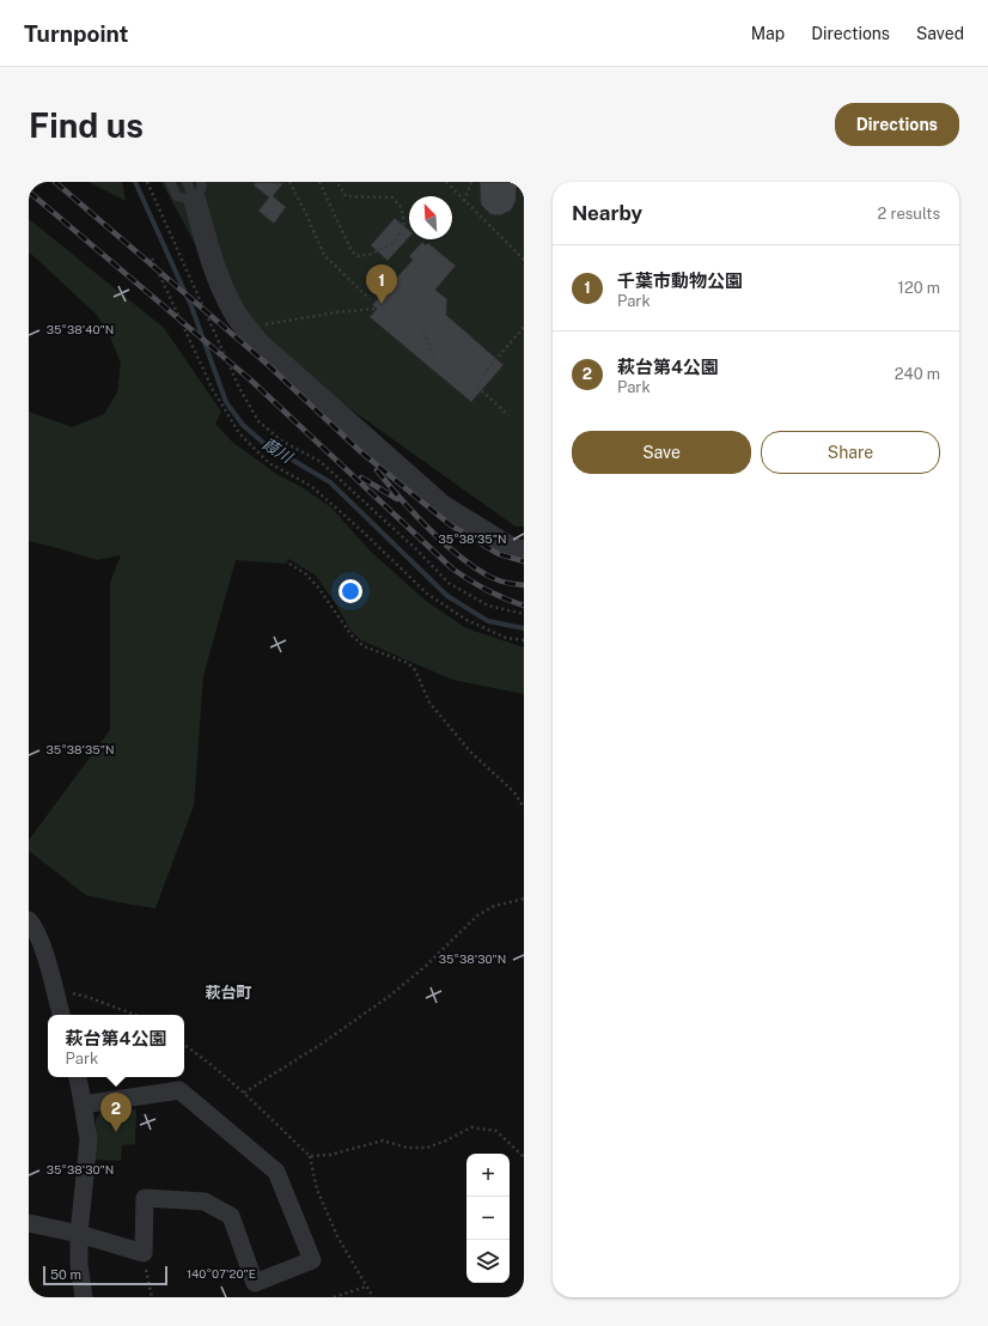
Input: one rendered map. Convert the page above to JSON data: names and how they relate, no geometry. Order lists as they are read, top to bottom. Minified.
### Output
{"districts":["萩台町"],"water":["葭川"],"scale_bar":"50 m","north":"top left","page":{"header":"Turnpoint","nav":["Map","Directions","Saved"],"buttons":["Directions",["Save","Share"]],"title":"Find us","heading":["Nearby","2 results"],"list":[{"mark":"1","name":"千葉市動物公園","note":"Park","value":"120 m"},{"mark":"2","name":"萩台第4公園","note":"Park","value":"240 m"}],"pins":["1","2"],"popup":["萩台第4公園","Park"],"map_buttons":["+","−"],"scale":"50 m"},"coordinates":["35°38'40\"N","35°38'35\"N","35°38'30\"N","140°07'20\"E"]}
